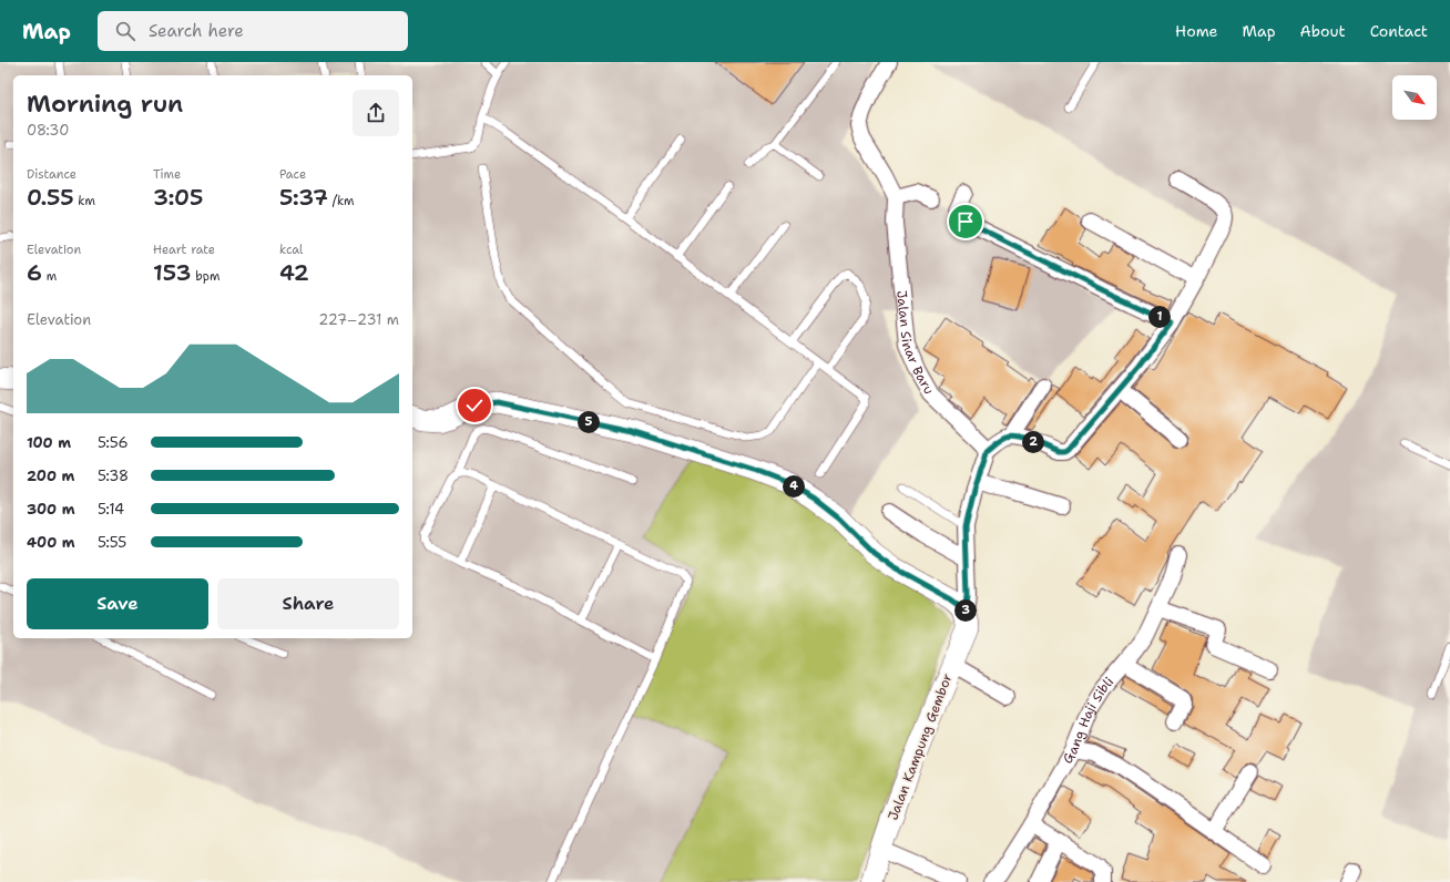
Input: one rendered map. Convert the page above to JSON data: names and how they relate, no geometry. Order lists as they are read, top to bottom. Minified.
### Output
{"streets":{"street":["Jalan Sinar Baru","Gang Haji Sibli","Jalan Kampung Gembor"]},"north":"bottom right","page":{"header":"Map","search":"Search here","nav":["Home","Map","About","Contact"],"heading":["Morning run","08:30"],"stats":[["Distance","0.55 km"],["Time","3:05"],["Pace","5:37 /km"],["Elevation","6 m"],["Heart rate","153 bpm"],["kcal","42"]],"chart":["Elevation","227–231 m"],"pins":["1","5","2","4","3"],"list":[{"name":"100 m","note":"5:56"},{"name":"200 m","note":"5:38"},{"name":"300 m","note":"5:14"},{"name":"400 m","note":"5:55"}],"buttons":["Save","Share"]}}
